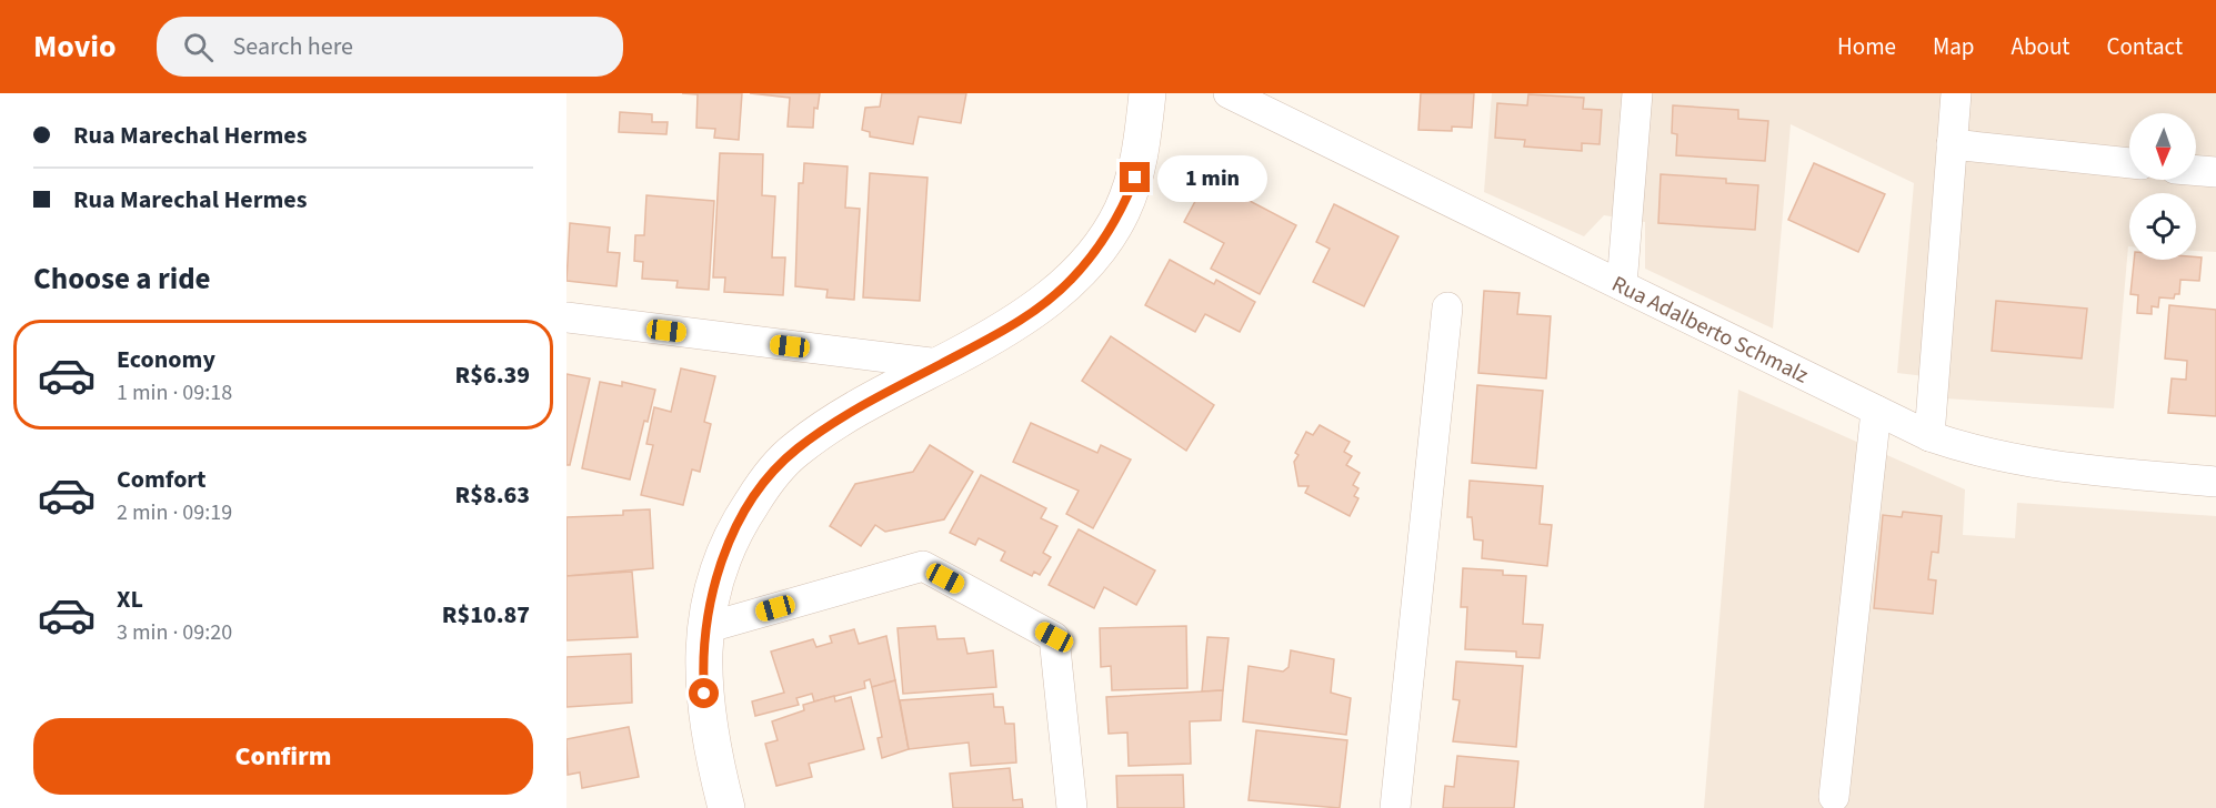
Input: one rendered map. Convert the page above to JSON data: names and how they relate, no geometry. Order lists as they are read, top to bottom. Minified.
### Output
{"streets":{"street":["Rua Adalberto Schmalz"]},"north":"bottom","page":{"header":"Movio","search":"Search here","nav":["Home","Map","About","Contact"],"banner":["Rua Marechal Hermes","Rua Marechal Hermes"],"bubble":"1 min","heading":"Choose a ride","list":[{"name":"Economy","note":"1 min · 09:18","value":"R$6.39"},{"name":"Comfort","note":"2 min · 09:19","value":"R$8.63"},{"name":"XL","note":"3 min · 09:20","value":"R$10.87"}],"buttons":"Confirm"}}
